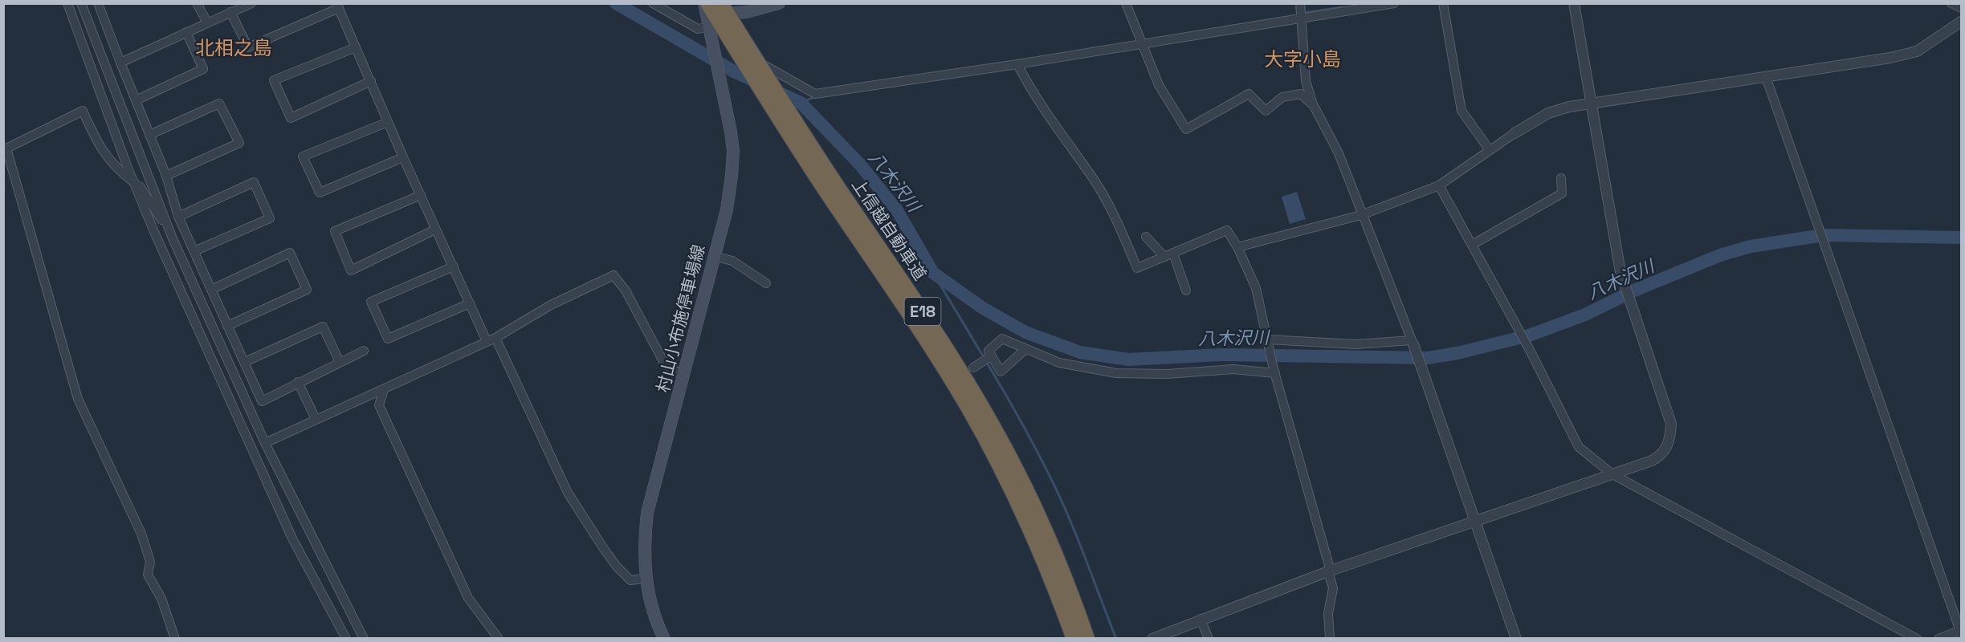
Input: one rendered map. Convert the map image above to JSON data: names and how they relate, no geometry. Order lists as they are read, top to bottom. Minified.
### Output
{"streets":{"highway":["上信越自動車道","E18"],"main road":["村山小布施停車場線"]},"crossings":[["上信越自動車道","村山小布施停車場線"]],"districts":["北相之島","大字小島"],"water":["八木沢川"]}
